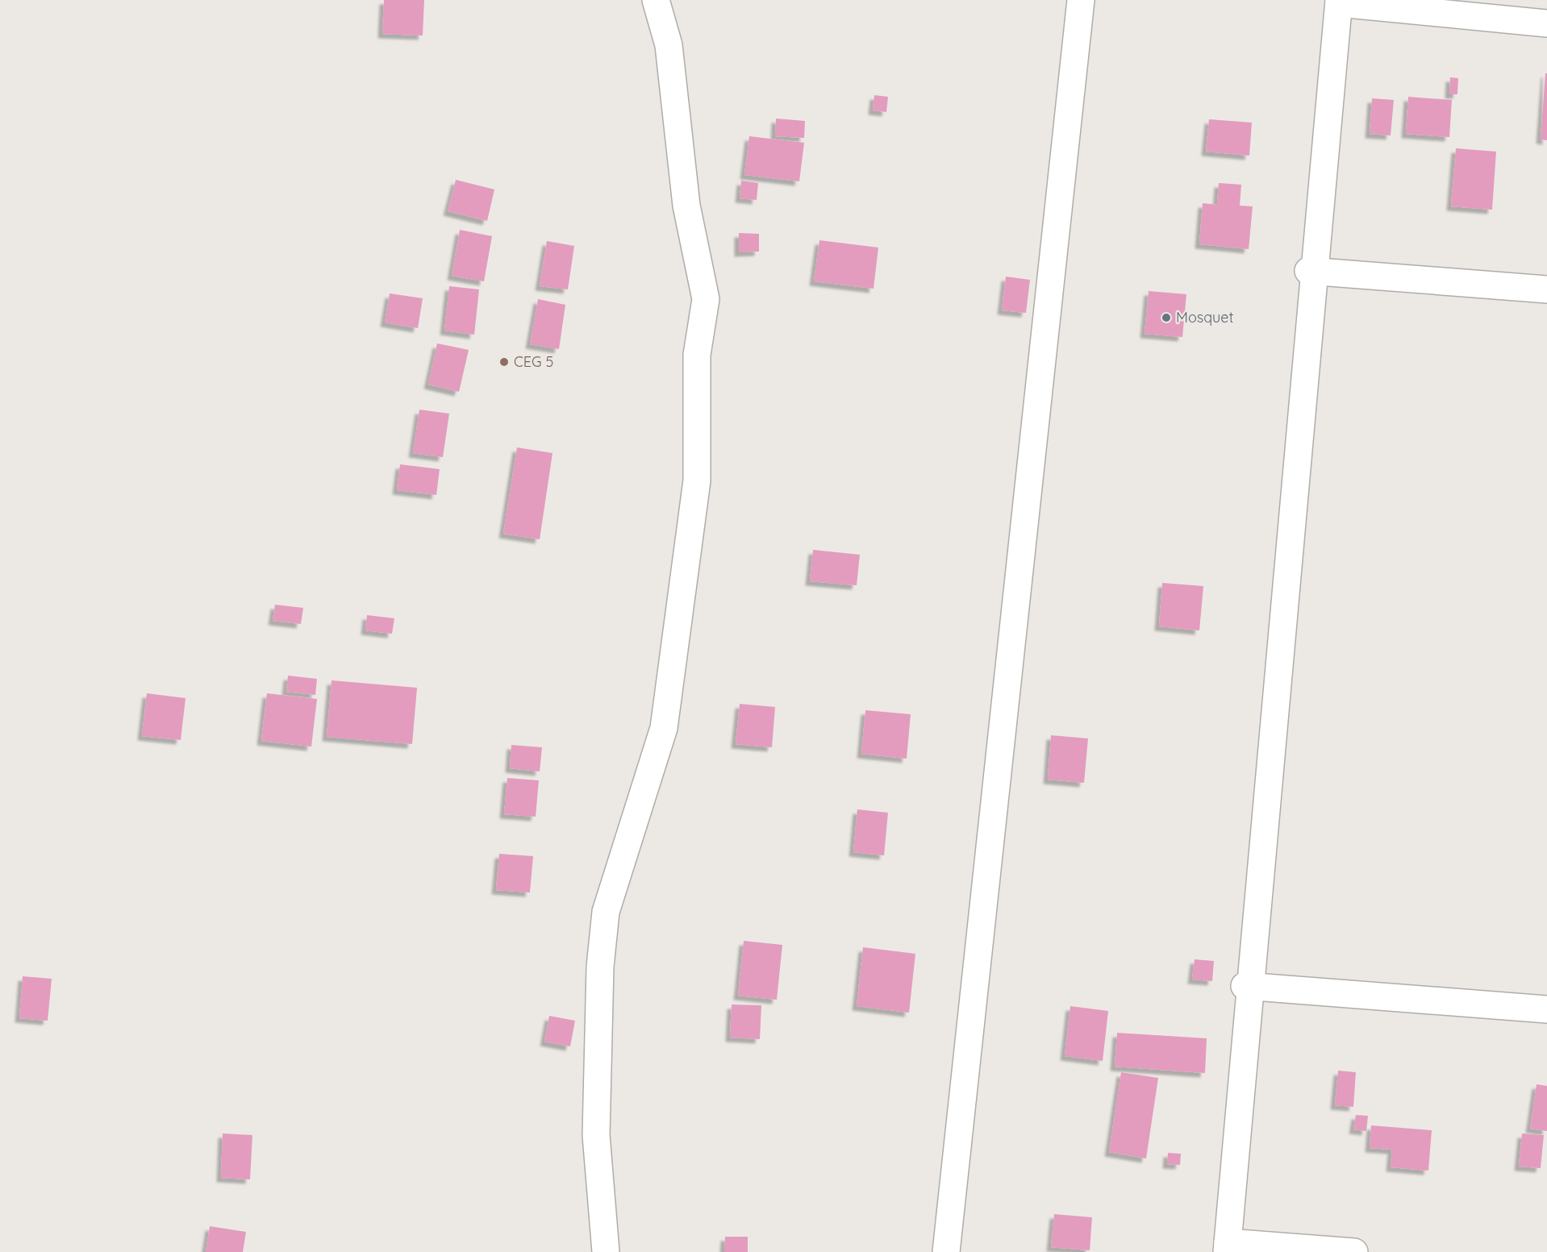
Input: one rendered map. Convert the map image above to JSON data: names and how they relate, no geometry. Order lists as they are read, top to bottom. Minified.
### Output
{"places":["Mosquet","CEG 5"]}
